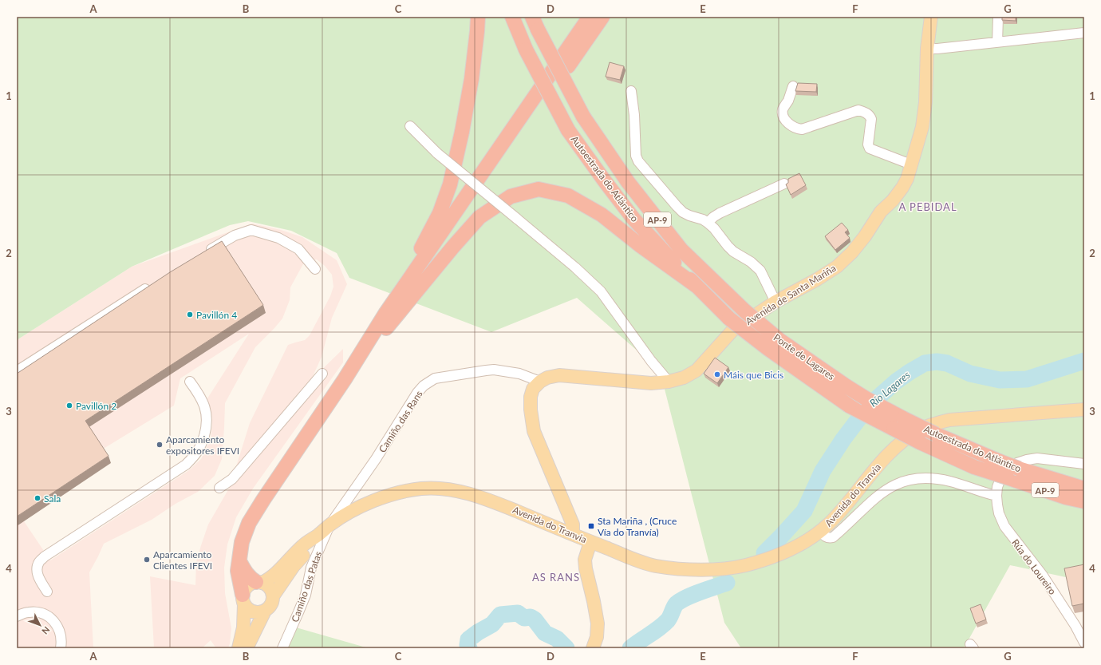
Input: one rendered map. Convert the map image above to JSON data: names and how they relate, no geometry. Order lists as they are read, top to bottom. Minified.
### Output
{"streets":{"highway":["Autoestrada do Atlántico","AP-9","Ponte de Lagares"],"main road":["Avenida de Santa Mariña","Avenida do Tranvia"],"street":["Camiño das Rans","Rúa do Loureiro","Camiño das Patas"]},"crossings":[["Autoestrada do Atlántico","Ponte de Lagares"],["Autoestrada do Atlántico","Rúa do Loureiro"],["Avenida de Santa Mariña","Camiño das Rans"],["Camiño das Rans","Avenida do Tranvia"],["Camiño das Rans","Camiño das Patas"],["Avenida do Tranvia","Camiño das Patas"]],"districts":["A PEBIDAL","AS RANS"],"water":["Río Lagares"],"places":{"other":["Pavillón 4","Máis que Bicis","Pavillón 2","Aparcamiento expositores IFEVI","Sala","Aparcamiento Clientes IFEVI"],"transit":["Sta Mariña , (Cruce Vía do Tranvía)"]},"north":"bottom right","grid":{"columns":["A","B","C","D","E","F","G"],"rows":["1","2","3","4"]}}
